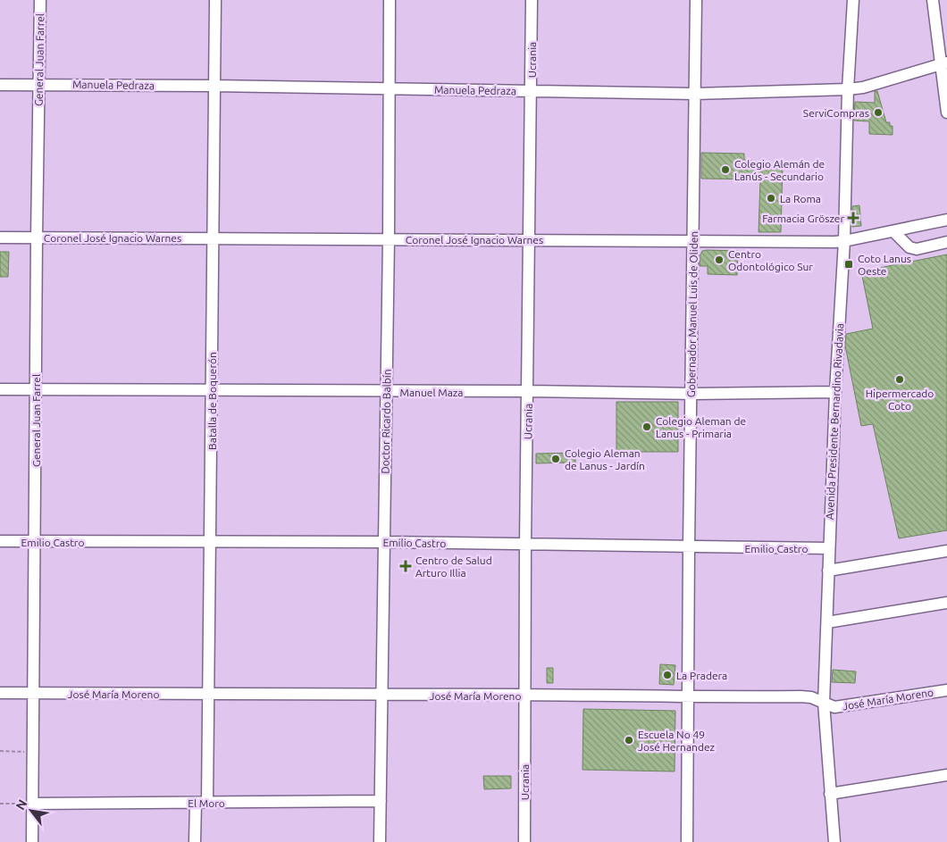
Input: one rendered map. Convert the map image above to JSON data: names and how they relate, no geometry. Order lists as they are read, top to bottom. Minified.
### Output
{"streets":{"street":["General Juan Farrel","Ucrania","Manuela Pedraza","Coronel José Ignacio Warnes","Gobernador Manuel Luis de Oliden","Manuel Maza","Batalla de Boquerón","Doctor Ricardo Balbín","Avenida Presidente Bernardino Rivadavia","Emilio Castro","José María Moreno","El Moro"]},"crossings":[["General Juan Farrel","Manuela Pedraza"],["General Juan Farrel","Coronel José Ignacio Warnes"],["General Juan Farrel","Manuel Maza"],["General Juan Farrel","Emilio Castro"],["General Juan Farrel","José María Moreno"],["General Juan Farrel","El Moro"],["Ucrania","Manuela Pedraza"],["Ucrania","Coronel José Ignacio Warnes"],["Ucrania","Manuel Maza"],["Ucrania","Emilio Castro"],["Ucrania","José María Moreno"],["Manuela Pedraza","Gobernador Manuel Luis de Oliden"],["Manuela Pedraza","Batalla de Boquerón"],["Manuela Pedraza","Doctor Ricardo Balbín"],["Manuela Pedraza","Avenida Presidente Bernardino Rivadavia"],["Coronel José Ignacio Warnes","Gobernador Manuel Luis de Oliden"],["Coronel José Ignacio Warnes","Batalla de Boquerón"],["Coronel José Ignacio Warnes","Doctor Ricardo Balbín"],["Coronel José Ignacio Warnes","Avenida Presidente Bernardino Rivadavia"],["Gobernador Manuel Luis de Oliden","Manuel Maza"],["Gobernador Manuel Luis de Oliden","Emilio Castro"],["Gobernador Manuel Luis de Oliden","José María Moreno"],["Manuel Maza","Batalla de Boquerón"],["Manuel Maza","Doctor Ricardo Balbín"],["Manuel Maza","Avenida Presidente Bernardino Rivadavia"],["Batalla de Boquerón","Emilio Castro"],["Batalla de Boquerón","José María Moreno"],["Batalla de Boquerón","El Moro"],["Doctor Ricardo Balbín","Emilio Castro"],["Doctor Ricardo Balbín","José María Moreno"],["Doctor Ricardo Balbín","El Moro"],["Avenida Presidente Bernardino Rivadavia","Emilio Castro"],["Avenida Presidente Bernardino Rivadavia","José María Moreno"]],"places":{"other":["ServiCompras","Colegio Alemán de Lanús - Secundario","La Roma","Centro Odontológico Sur","Hipermercado Coto","Colegio Aleman de Lanus - Primaria","Colegio Aleman de Lanus - Jardín","La Pradera","Escuela No 49 José Hernandez"],"health":["Farmacia Gröszer","Centro de Salud Arturo Illia"],"transit":["Coto Lanus Oeste"]},"north":"top left"}
